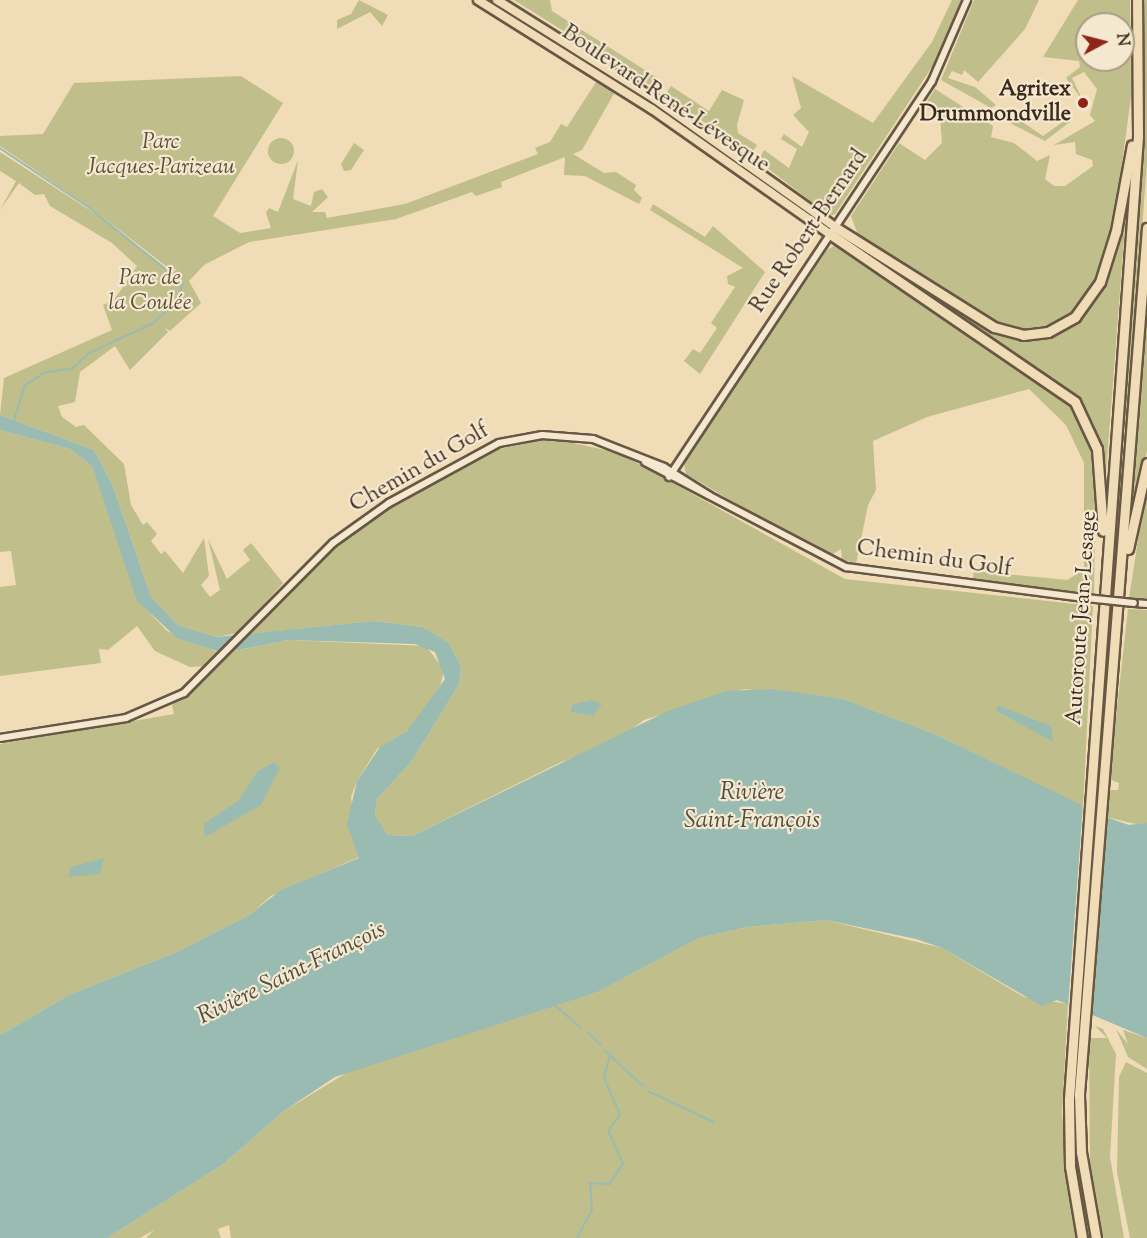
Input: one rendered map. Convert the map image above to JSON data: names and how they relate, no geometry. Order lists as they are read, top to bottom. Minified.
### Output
{"streets":{"highway":["Autoroute Jean-Lesage"],"main road":["Boulevard René-Lévesque"],"street":["Rue Robert-Bernard","Chemin du Golf"]},"crossings":[["Boulevard René-Lévesque","Rue Robert-Bernard"],["Rue Robert-Bernard","Chemin du Golf"]],"water":["Rivière Saint-François"],"parks":["Parc Jacques-Parizeau","Parc de la Coulée"],"places":["Agritex Drummondville"],"north":"right"}
